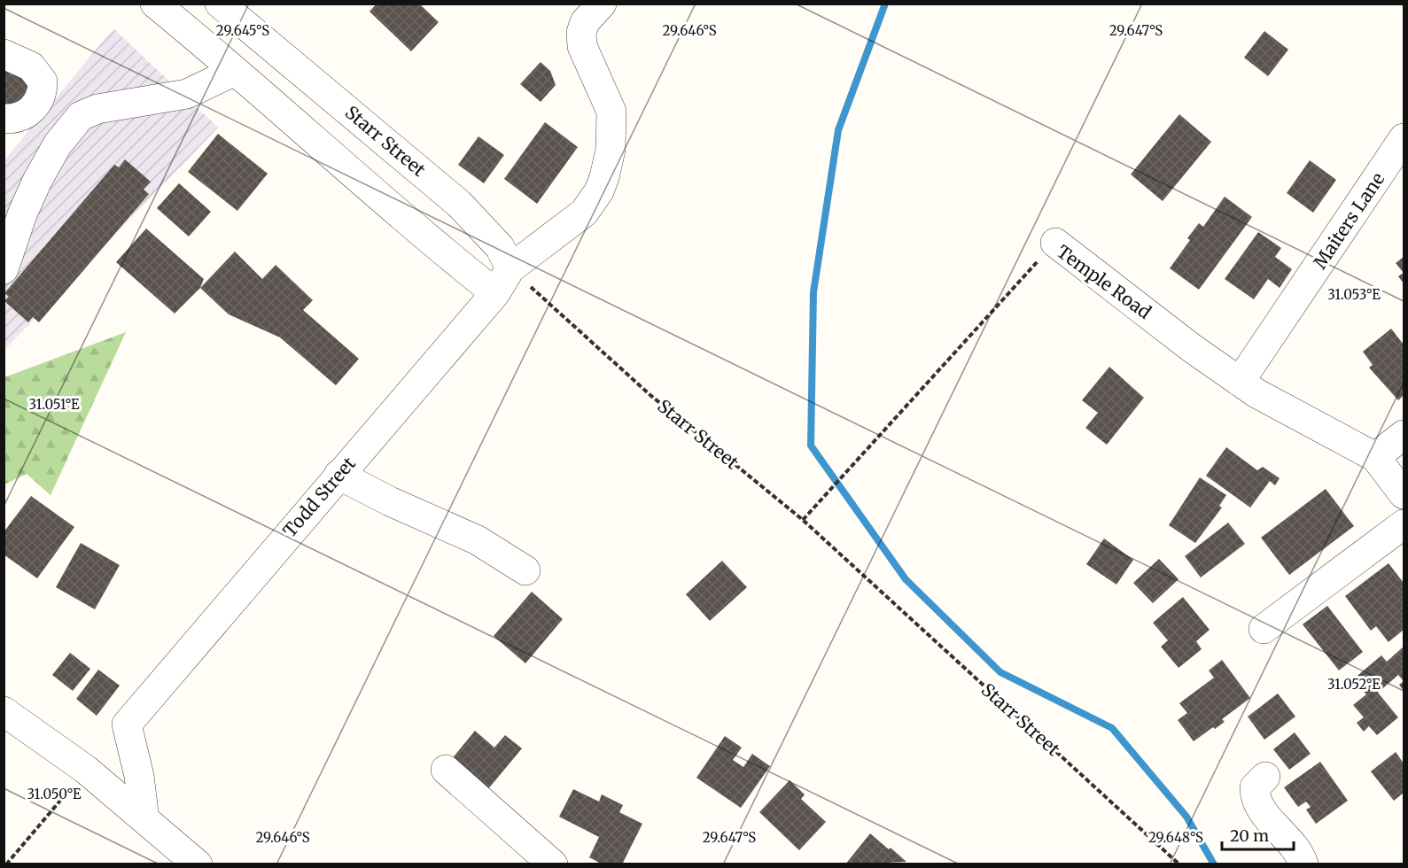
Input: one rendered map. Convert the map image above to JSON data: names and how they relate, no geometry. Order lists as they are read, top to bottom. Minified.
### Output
{"streets":{"street":["Starr Street","Maiters Lane","Temple Road","Todd Street"]},"crossings":[["Starr Street","Temple Road"],["Starr Street","Todd Street"],["Maiters Lane","Temple Road"]],"scale_bar":"20 m","coordinates":["29.645°S","29.646°S","29.647°S","31.053°E","31.051°E","31.052°E","31.050°E","29.648°S"]}
